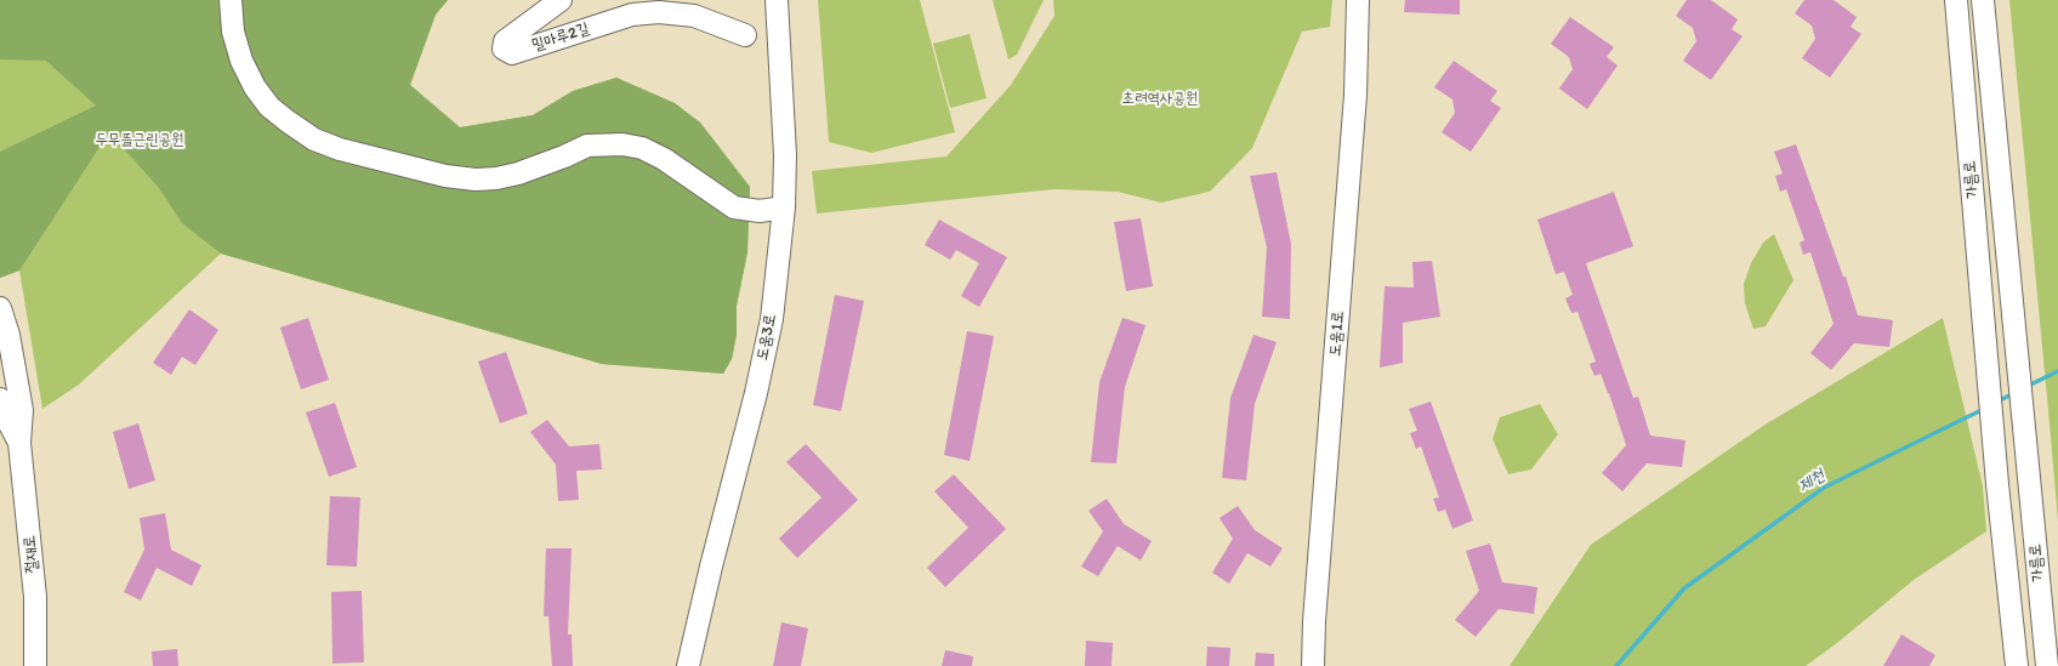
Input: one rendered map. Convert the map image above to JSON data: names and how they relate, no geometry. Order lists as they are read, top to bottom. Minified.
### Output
{"streets":{"street":["밀마루2길","가름로","도움1로","도움3로","절재로"]},"water":["제천"],"parks":["초려역사공원","두무뜰근린공원"]}
